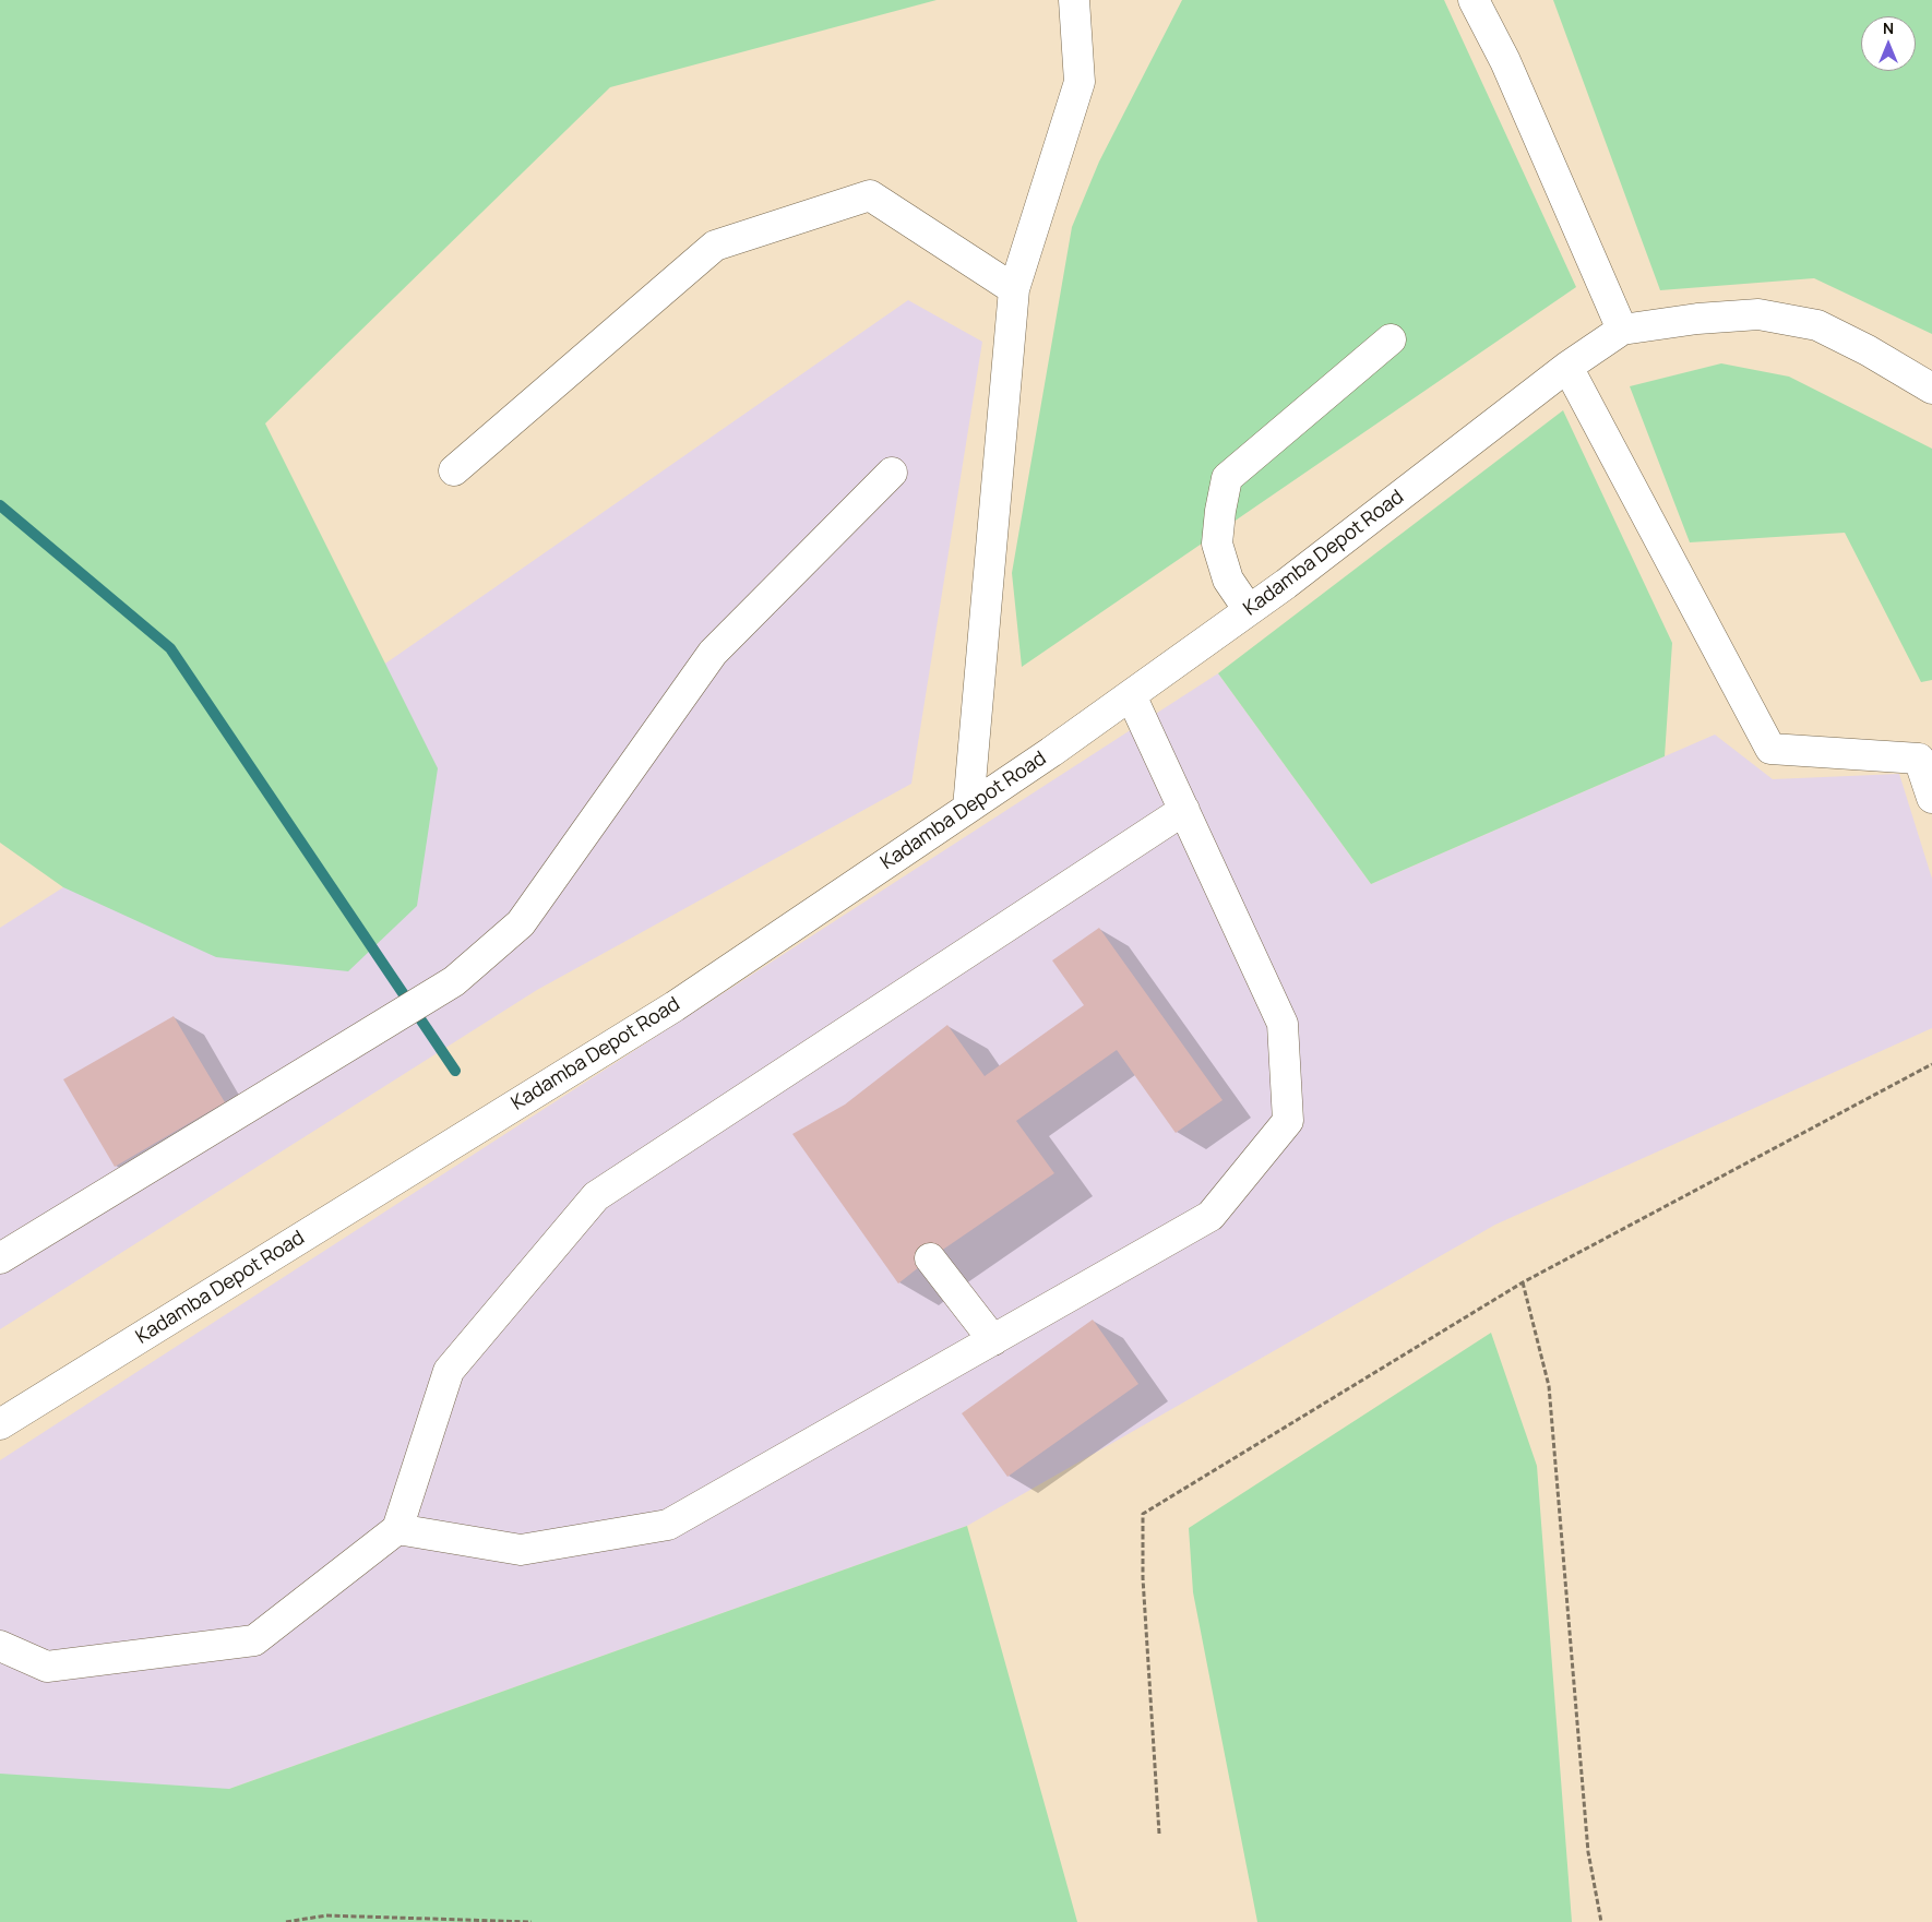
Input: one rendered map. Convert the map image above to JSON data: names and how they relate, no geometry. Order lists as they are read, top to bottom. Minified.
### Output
{"streets":{"street":["Kadamba Depot Road"]},"north":"top"}
